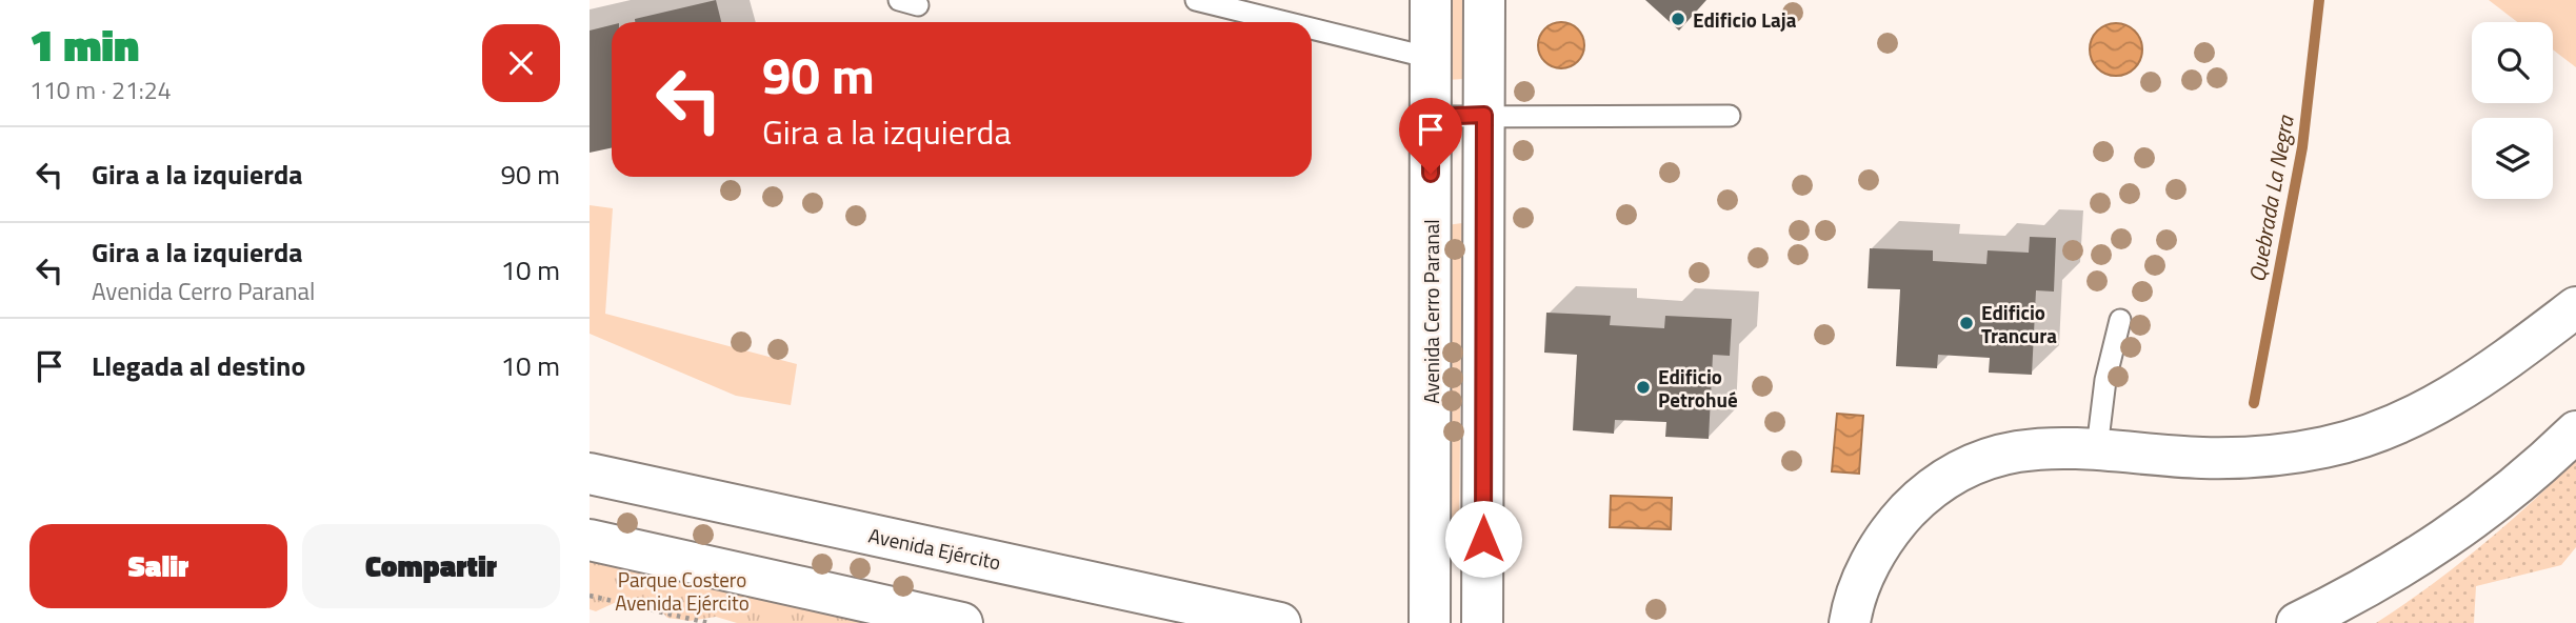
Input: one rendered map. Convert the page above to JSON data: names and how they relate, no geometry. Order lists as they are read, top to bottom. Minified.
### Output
{"streets":{"main road":["Avenida Cerro Paranal","Avenida Ejército"]},"water":["Quebrada La Negra"],"parks":["Parque Costero Avenida Ejército"],"places":["Edificio Laja","Edificio Trancura","Edificio Petrohué"],"page":{"heading":["1 min","110 m · 21:24"],"turn":["90 m","Gira a la izquierda"],"list":[{"name":"Gira a la izquierda","value":"90 m"},{"name":"Gira a la izquierda","note":"Avenida Cerro Paranal","value":"10 m"},{"name":"Llegada al destino","value":"10 m"}],"buttons":["Salir","Compartir"]}}
